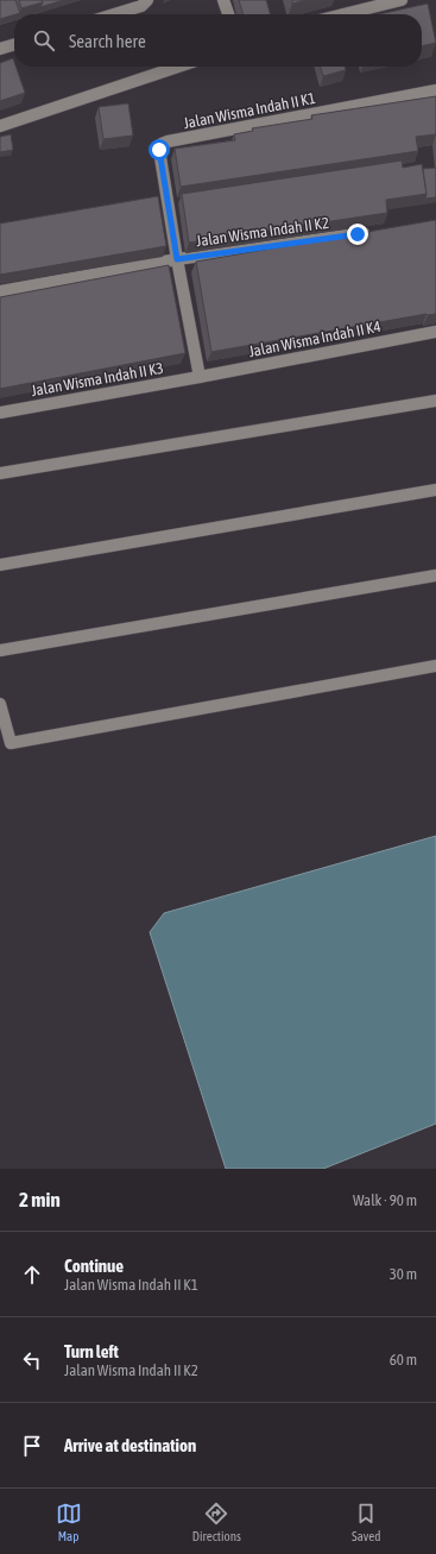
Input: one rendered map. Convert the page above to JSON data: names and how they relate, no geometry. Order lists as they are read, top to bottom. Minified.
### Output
{"streets":{"street":["Jalan Wisma Indah II K1","Jalan Wisma Indah II K2","Jalan Wisma Indah II K4","Jalan Wisma Indah II K3"]},"crossings":[["Jalan Wisma Indah II K1","Jalan Wisma Indah II K2"],["Jalan Wisma Indah II K1","Jalan Wisma Indah II K4"],["Jalan Wisma Indah II K1","Jalan Wisma Indah II K3"],["Jalan Wisma Indah II K4","Jalan Wisma Indah II K3"]],"page":{"search":"Search here","heading":["2 min","Walk · 90 m"],"list":[["Continue","Jalan Wisma Indah II K1","30 m"],["Turn left","Jalan Wisma Indah II K2","60 m"],"Arrive at destination"],"nav":["Map","Directions","Saved"]}}
